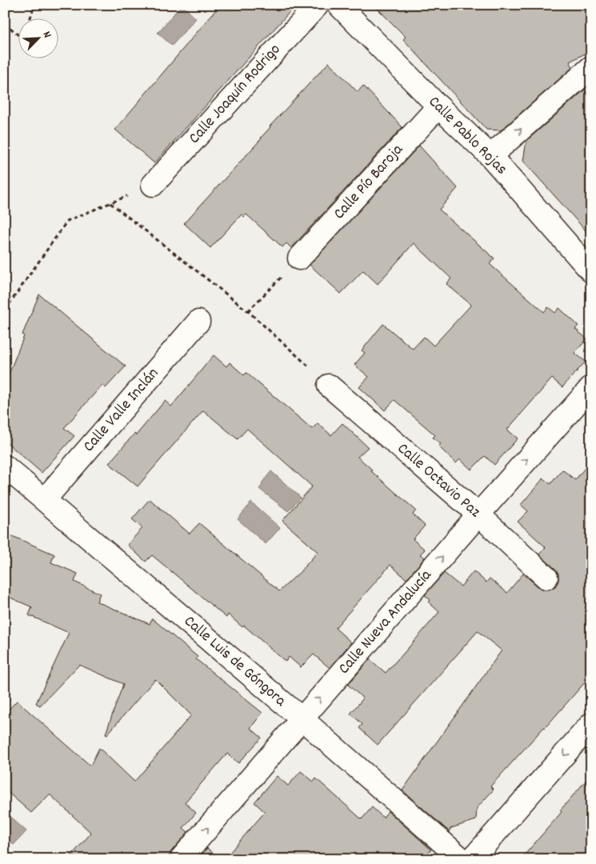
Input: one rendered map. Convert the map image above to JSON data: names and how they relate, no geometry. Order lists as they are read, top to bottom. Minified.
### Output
{"streets":{"street":["Calle Joaquín Rodrigo","Calle Pablo Rojas","Calle Pío Baroja","Calle Valle Inclán","Calle Octavio Paz","Calle Nueva Andalucía","Calle Luis de Góngora"]},"crossings":[["Calle Pablo Rojas","Calle Pío Baroja"],["Calle Valle Inclán","Calle Luis de Góngora"],["Calle Octavio Paz","Calle Nueva Andalucía"],["Calle Nueva Andalucía","Calle Luis de Góngora"]],"one_way":["Calle Nueva Andalucía"],"north":"top right"}
